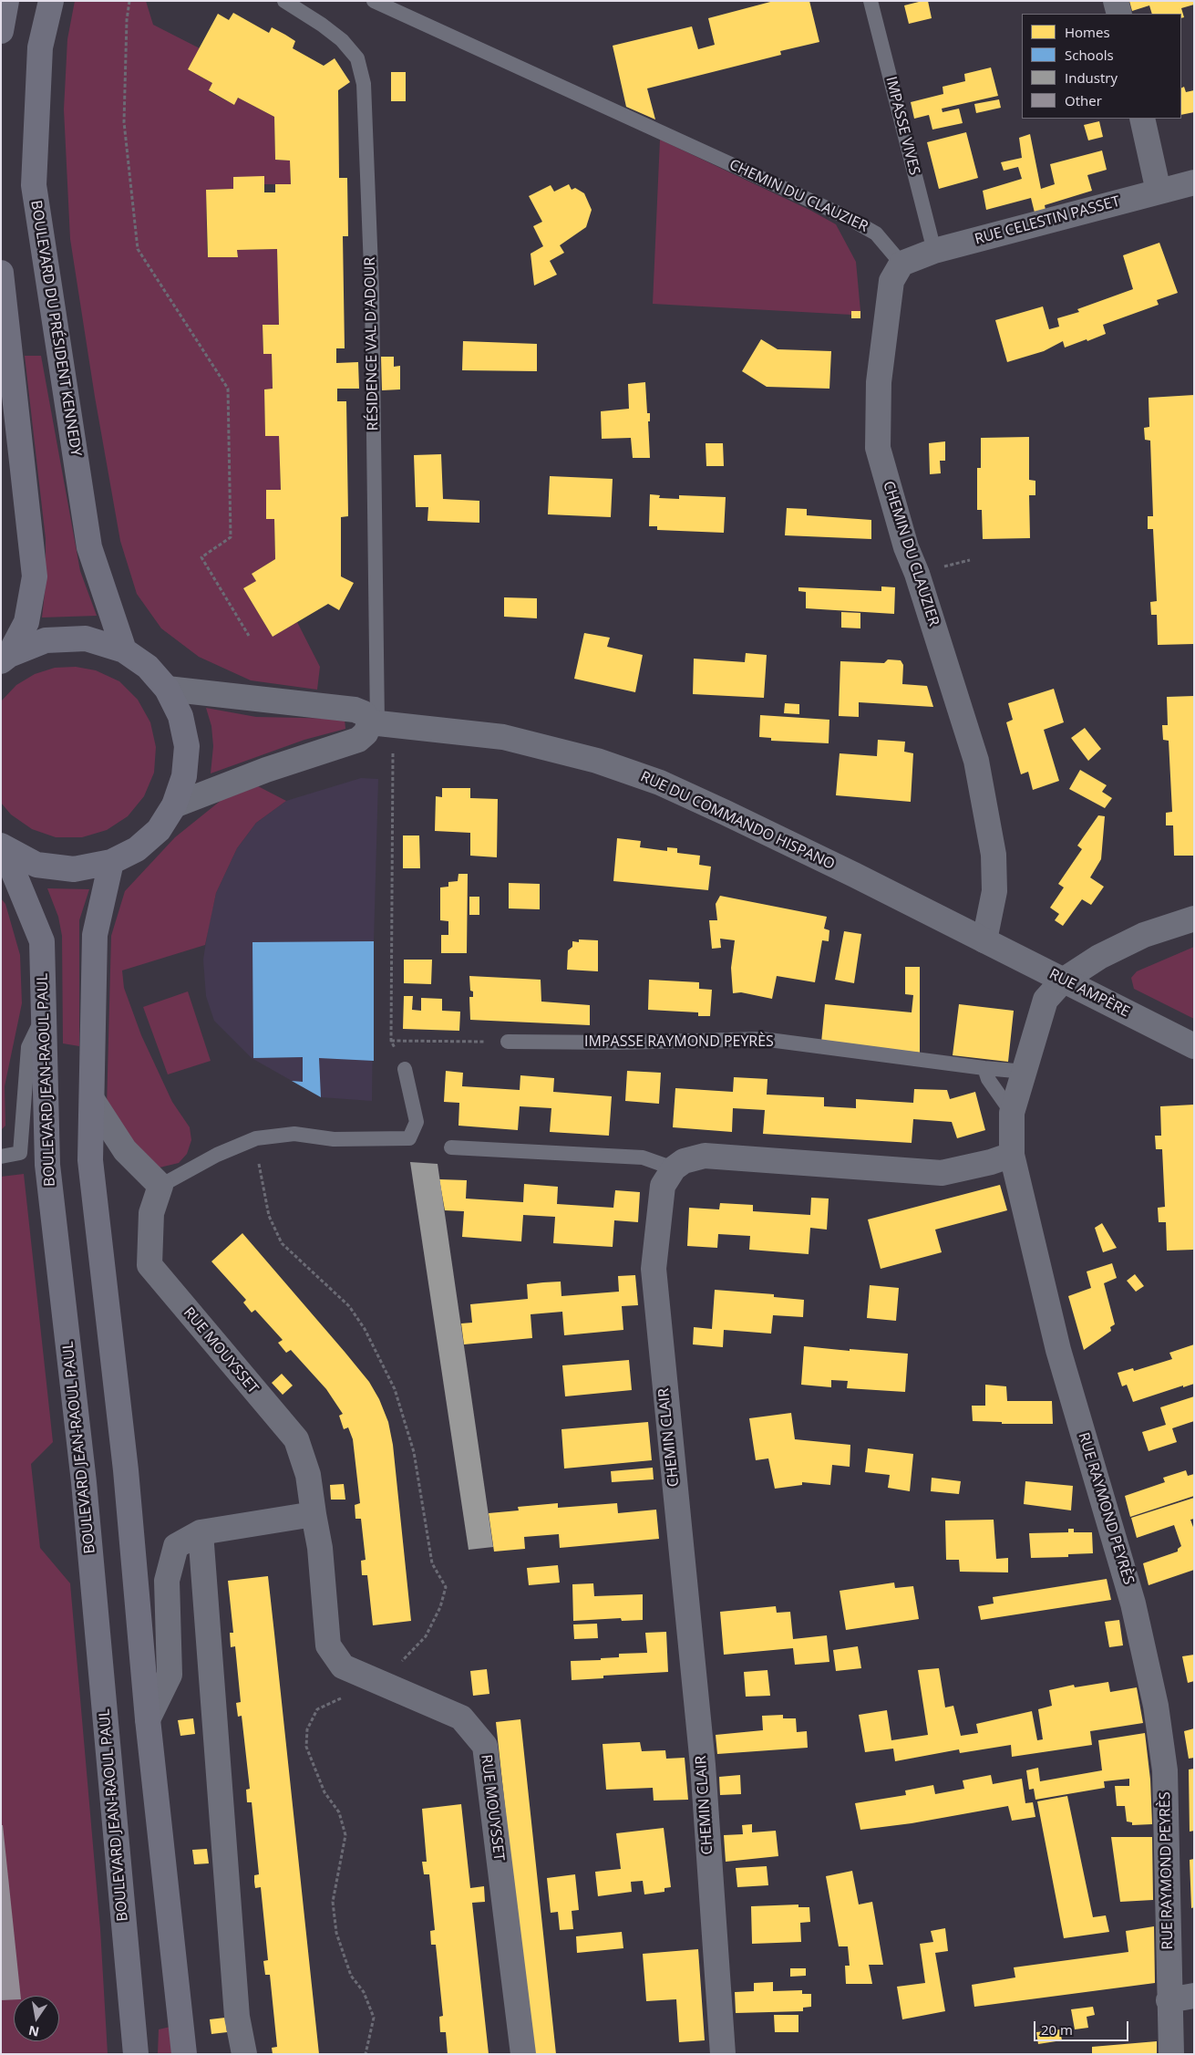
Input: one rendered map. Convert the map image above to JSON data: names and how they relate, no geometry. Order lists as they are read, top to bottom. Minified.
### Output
{"streets":{"main road":["BOULEVARD DU PRÉSIDENT KENNEDY","BOULEVARD JEAN-RAOUL PAUL"],"street":["CHEMIN DU CLAUZIER","RUE CELESTIN PASSET","RUE DU COMMANDO HISPANO","RUE AMPÈRE","RUE MOUYSSET","CHEMIN CLAIR","RUE RAYMOND PEYRÈS"],"lane":["IMPASSE VIVES","RÉSIDENCE VAL D'ADOUR","IMPASSE RAYMOND PEYRÈS"]},"crossings":[["IMPASSE VIVES","RUE CELESTIN PASSET"],["CHEMIN DU CLAUZIER","RUE CELESTIN PASSET"],["CHEMIN DU CLAUZIER","RUE DU COMMANDO HISPANO"],["CHEMIN DU CLAUZIER","RUE AMPÈRE"],["RÉSIDENCE VAL D'ADOUR","RUE DU COMMANDO HISPANO"],["RUE DU COMMANDO HISPANO","RUE AMPÈRE"],["RUE AMPÈRE","RUE RAYMOND PEYRÈS"],["IMPASSE RAYMOND PEYRÈS","RUE RAYMOND PEYRÈS"]],"legend":["Homes","Schools","Industry","Other"],"scale_bar":"20 m","north":"bottom"}
